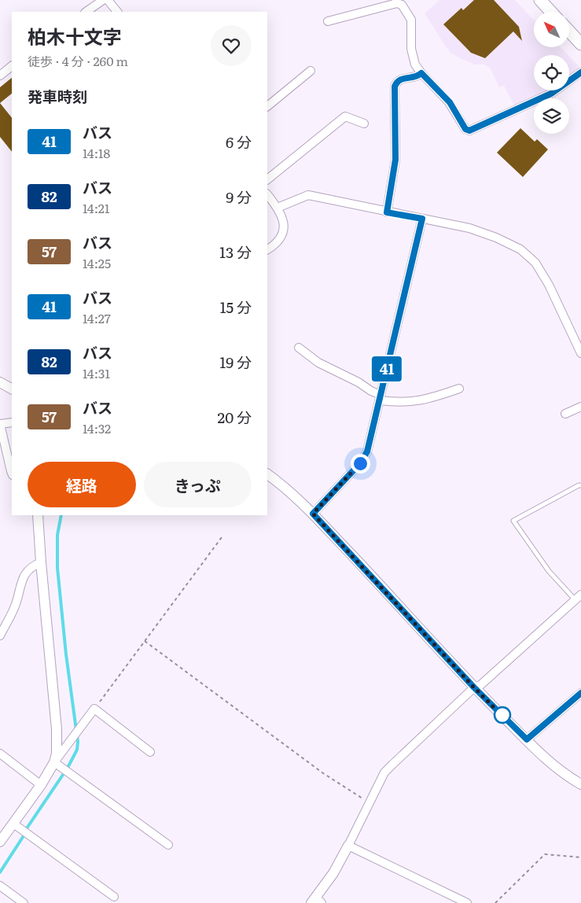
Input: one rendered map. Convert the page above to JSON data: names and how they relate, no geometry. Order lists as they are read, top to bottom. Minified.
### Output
{"lines":["bus line 41"],"north":"top left","page":{"on_map":"41","heading":[["柏木十文字","徒歩 · 4 分 · 260 m"],"発車時刻"],"list":[{"mark":"41","name":"バス","note":"14:18","value":"6 分"},{"mark":"82","name":"バス","note":"14:21","value":"9 分"},{"mark":"57","name":"バス","note":"14:25","value":"13 分"},{"mark":"41","name":"バス","note":"14:27","value":"15 分"},{"mark":"82","name":"バス","note":"14:31","value":"19 分"},{"mark":"57","name":"バス","note":"14:32","value":"20 分"}],"buttons":["経路","きっぷ"]}}
